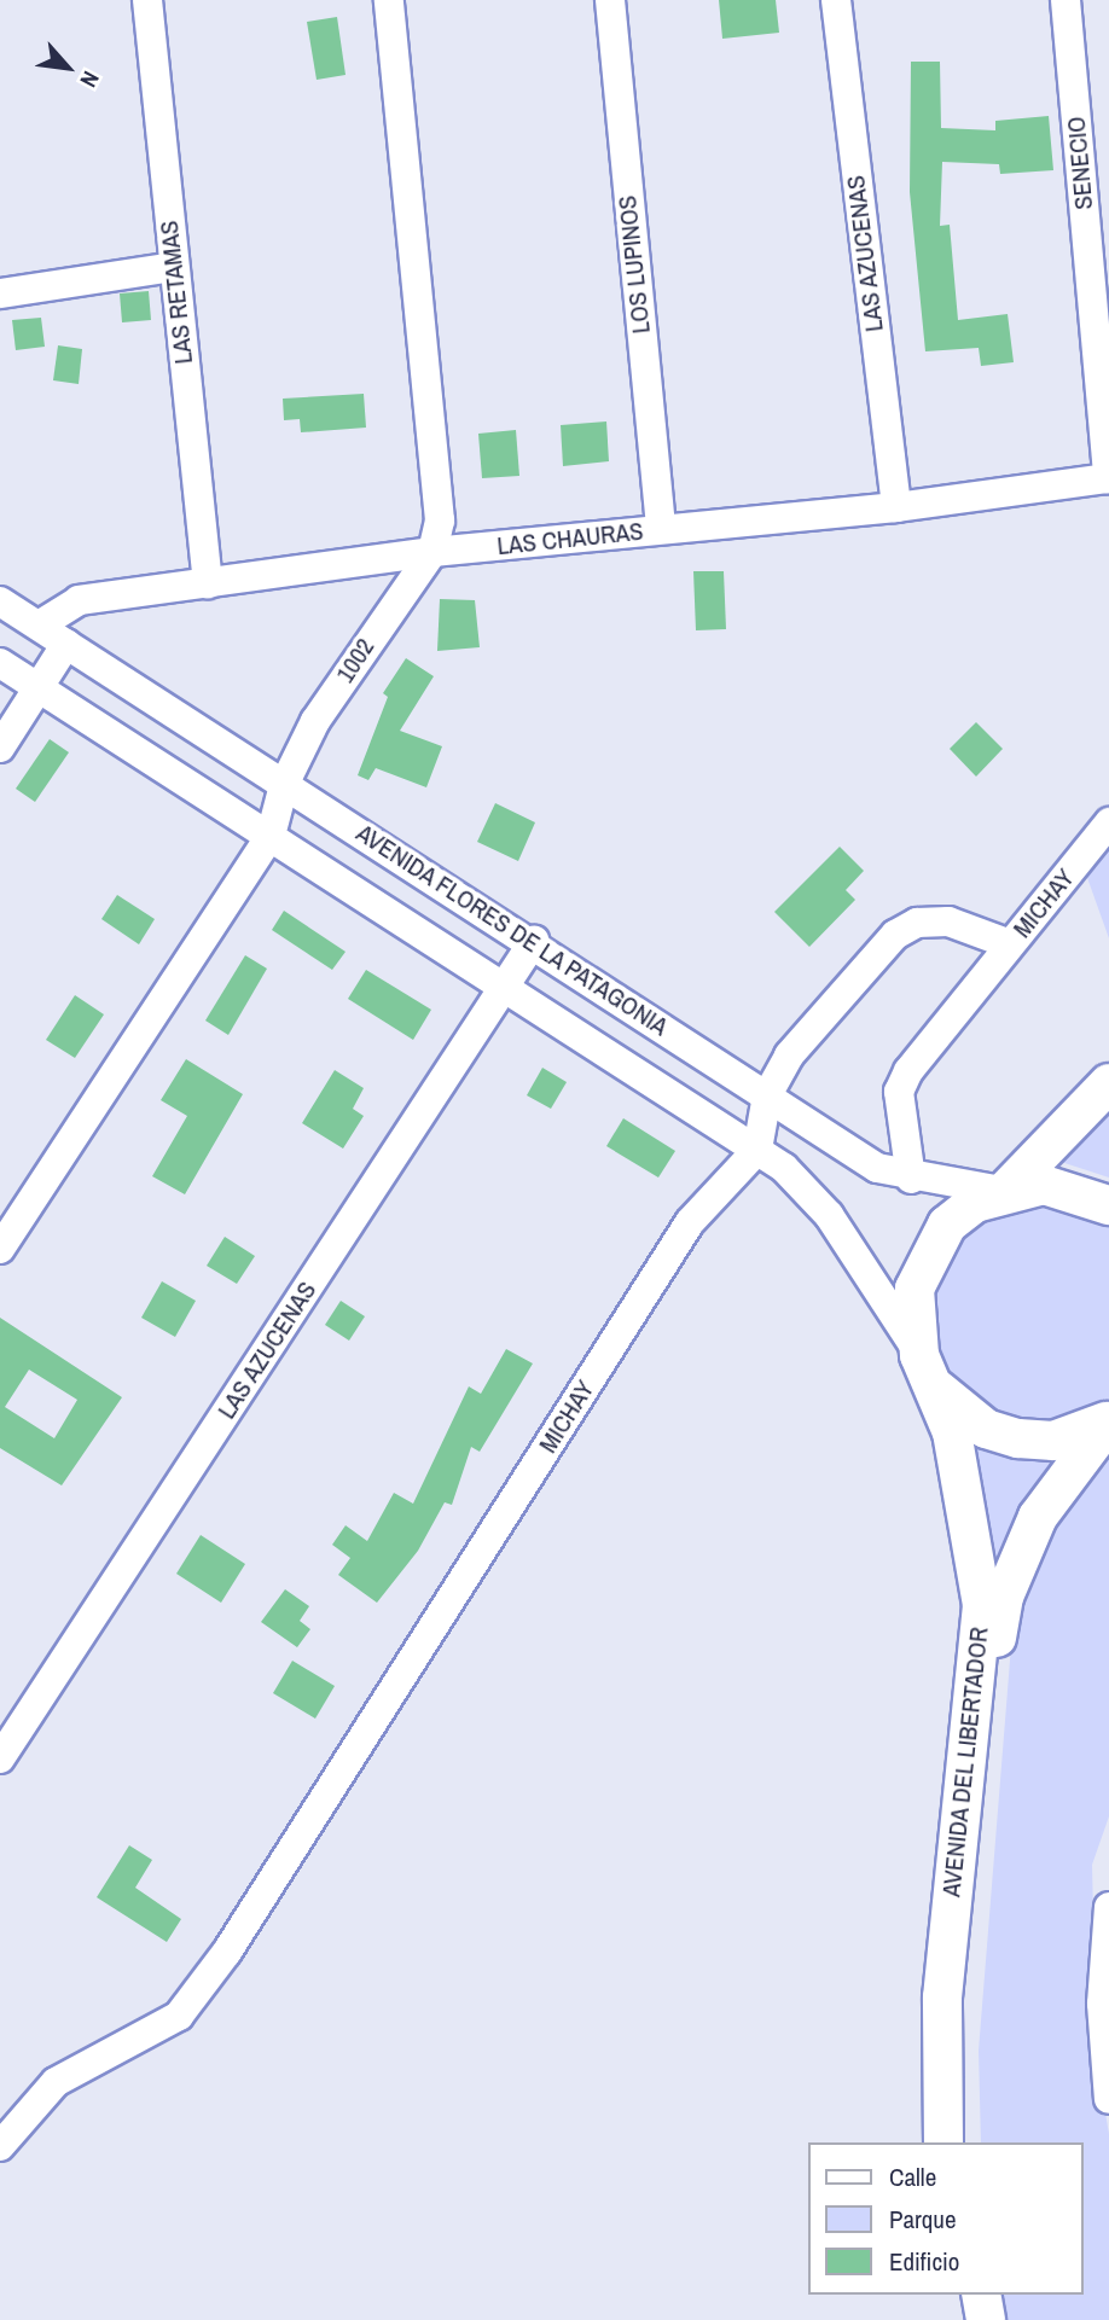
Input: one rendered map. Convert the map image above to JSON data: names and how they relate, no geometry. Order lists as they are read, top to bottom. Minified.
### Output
{"streets":{"main road":["AVENIDA DEL LIBERTADOR"],"street":["SENECIO","LAS AZUCENAS","LOS LUPINOS","LAS RETAMAS","LAS CHAURAS","1002","MICHAY","AVENIDA FLORES DE LA PATAGONIA"]},"crossings":[["SENECIO","LAS CHAURAS"],["LAS AZUCENAS","LAS CHAURAS"],["LAS AZUCENAS","AVENIDA FLORES DE LA PATAGONIA"],["LOS LUPINOS","LAS CHAURAS"],["LAS RETAMAS","LAS CHAURAS"],["LAS CHAURAS","1002"],["LAS CHAURAS","AVENIDA FLORES DE LA PATAGONIA"],["1002","AVENIDA FLORES DE LA PATAGONIA"],["MICHAY","AVENIDA FLORES DE LA PATAGONIA"],["AVENIDA FLORES DE LA PATAGONIA","AVENIDA DEL LIBERTADOR"]],"legend":["Calle","Parque","Edificio"],"north":"bottom right"}
